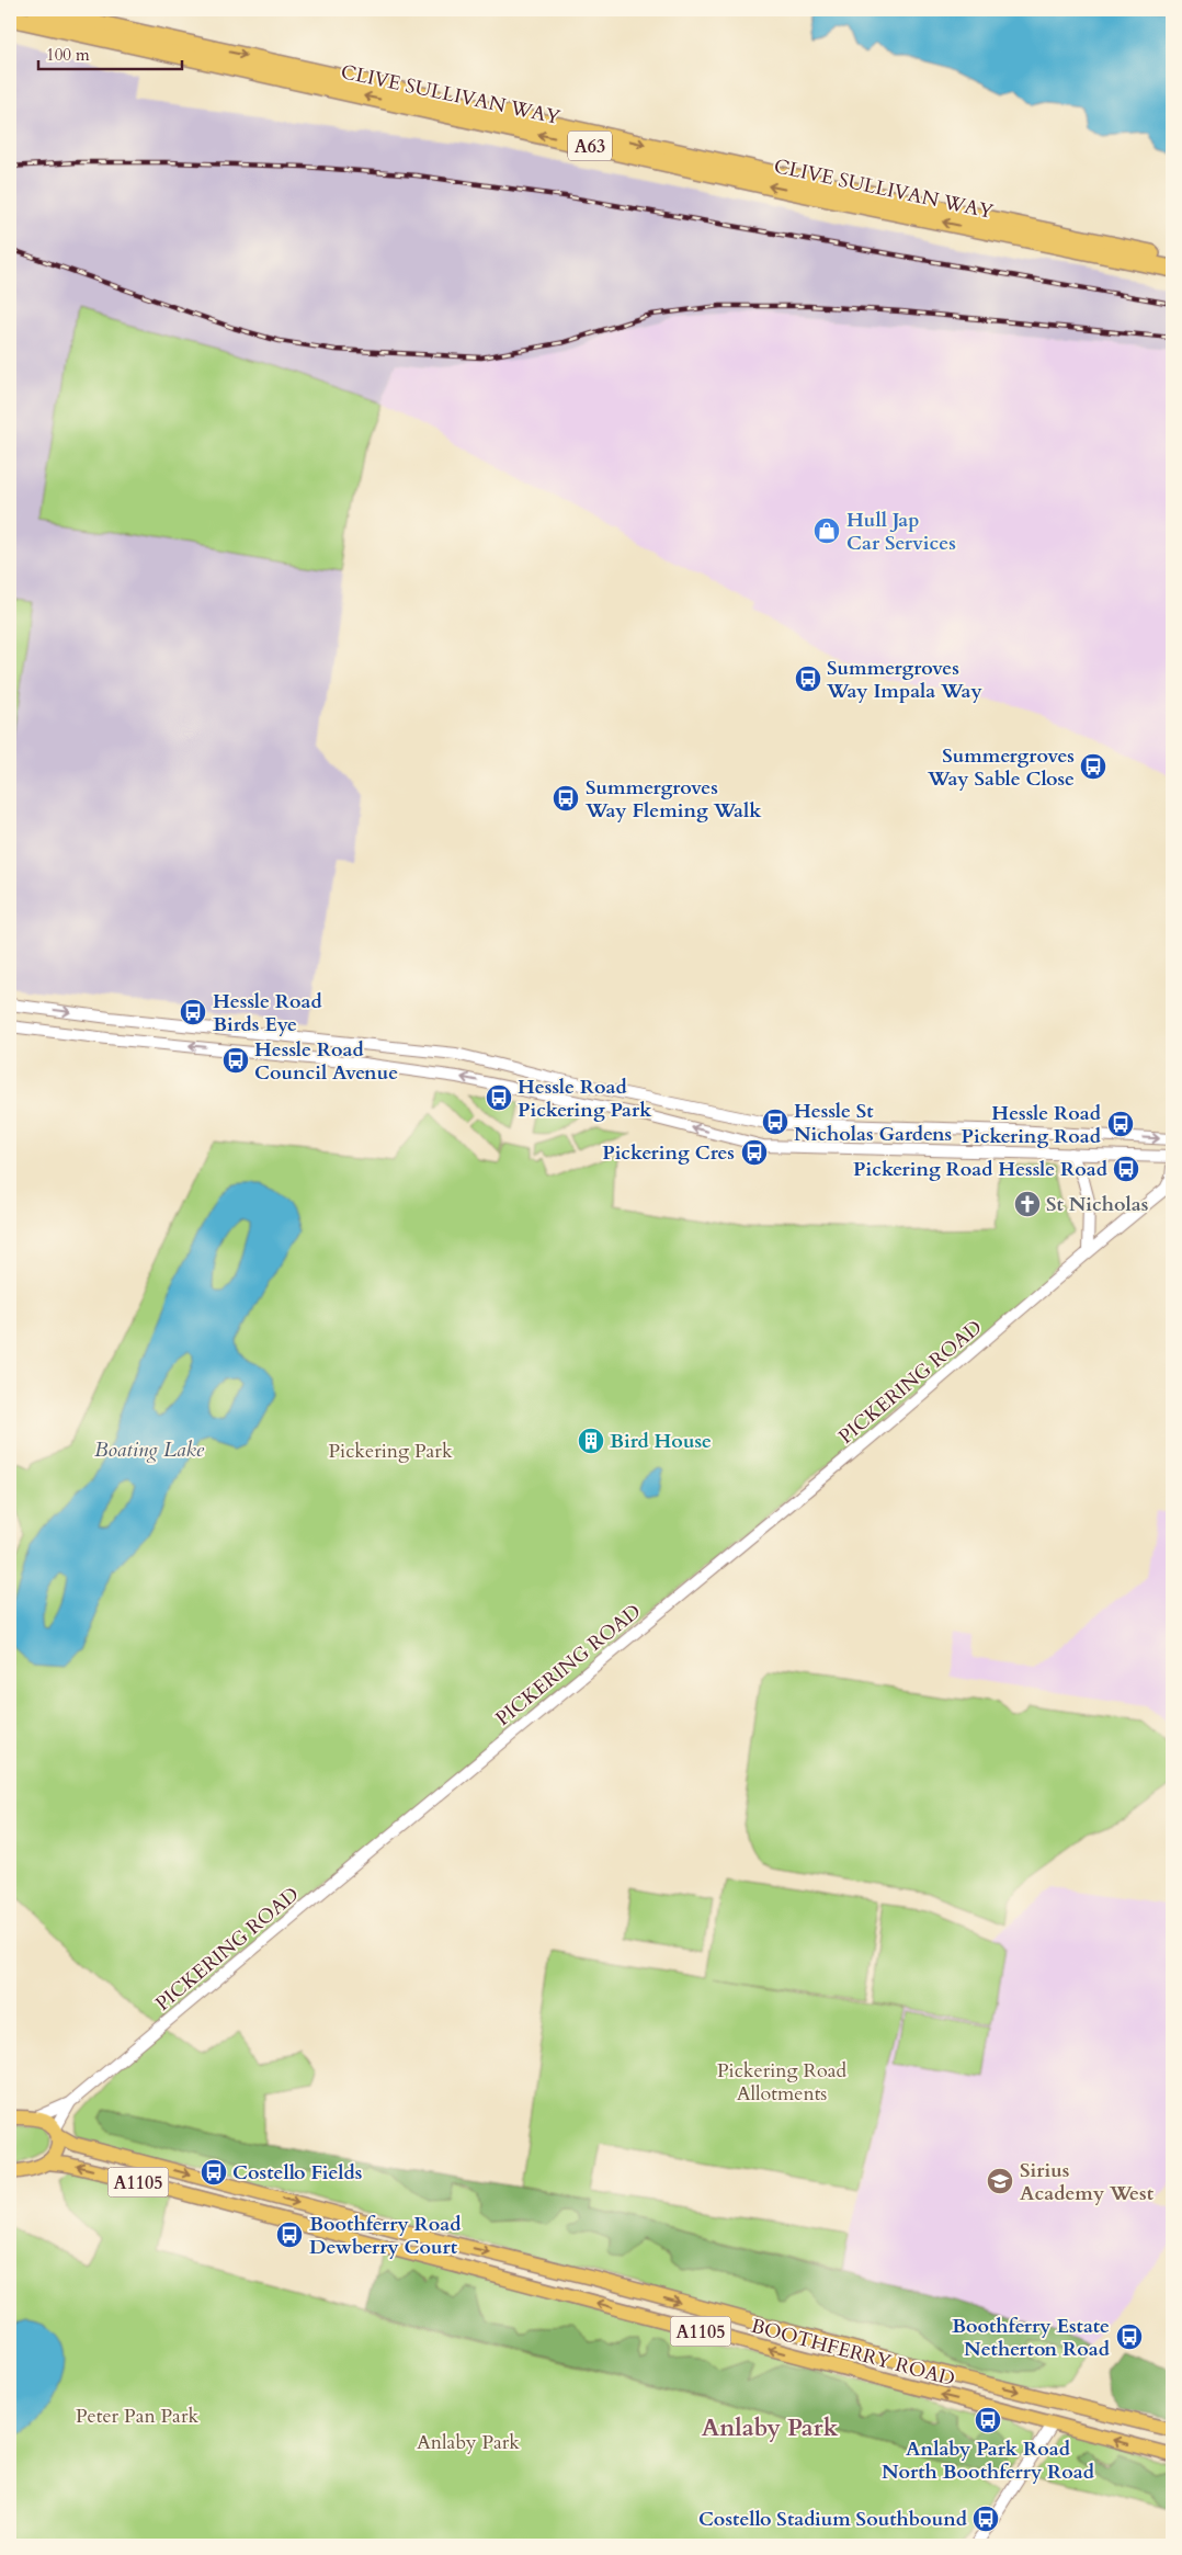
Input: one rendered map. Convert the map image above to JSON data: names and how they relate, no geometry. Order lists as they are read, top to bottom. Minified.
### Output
{"streets":{"highway":["CLIVE SULLIVAN WAY","A63"],"main road":["A1105","BOOTHFERRY ROAD"],"street":["PICKERING ROAD"]},"crossings":[["PICKERING ROAD","A1105"],["PICKERING ROAD","BOOTHFERRY ROAD"],["A1105","BOOTHFERRY ROAD"]],"districts":["Anlaby Park"],"water":["Boating Lake"],"parks":["Pickering Park","Pickering Road Allotments","Peter Pan Park","Anlaby Park"],"places":{"shop":["Hull Jap Car Services"],"bus stop":["Summergroves Way Impala Way","Summergroves Way Sable Close","Summergroves Way Fleming Walk","Hessle Road Birds Eye","Hessle Road Council Avenue","Hessle Road Pickering Park","Hessle St Nicholas Gardens","Hessle Road Pickering Road","Pickering Cres","Pickering Road Hessle Road","Costello Fields","Boothferry Road Dewberry Court","Boothferry Estate Netherton Road","Anlaby Park Road North Boothferry Road","Costello Stadium Southbound"],"church":["St Nicholas"],"building":["Bird House"],"school or university":["Sirius Academy West"]},"scale_bar":"100 m"}
